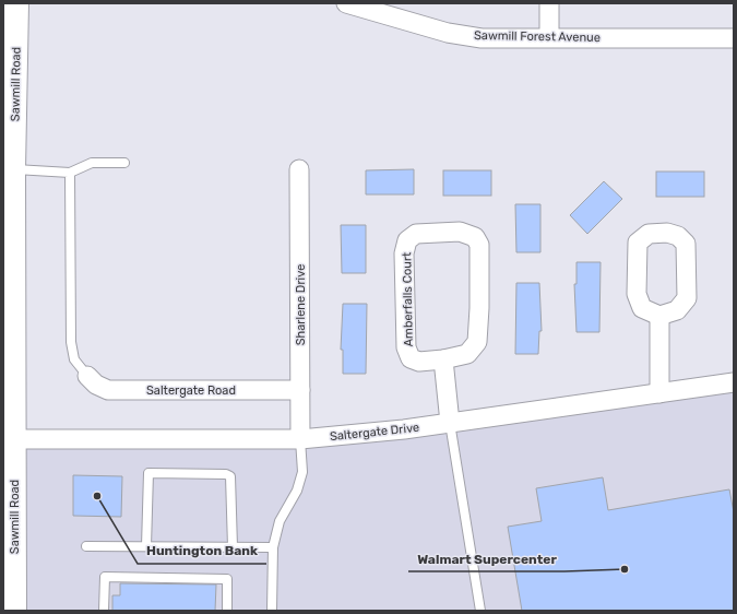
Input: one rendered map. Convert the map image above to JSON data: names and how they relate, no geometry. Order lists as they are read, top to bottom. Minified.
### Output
{"streets":{"main road":["Sawmill Road"],"street":["Sawmill Forest Avenue","Amberfalls Court","Sharlene Drive","Saltergate Road","Saltergate Drive"]},"crossings":[["Sawmill Road","Saltergate Drive"],["Sharlene Drive","Saltergate Road"],["Sharlene Drive","Saltergate Drive"]],"places":["Huntington Bank","Walmart Supercenter"]}
